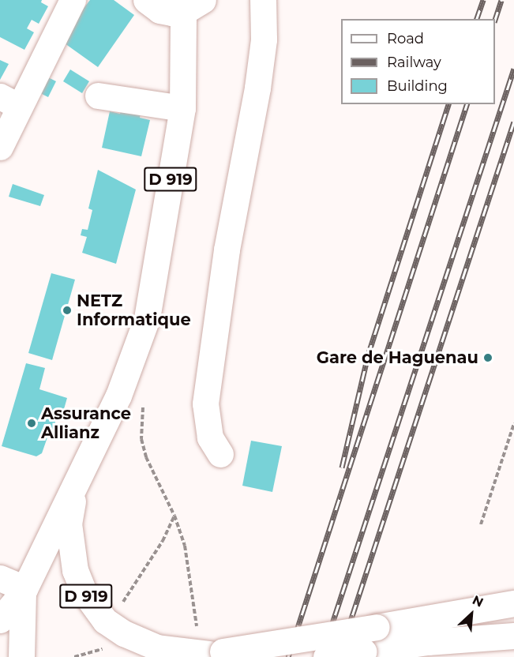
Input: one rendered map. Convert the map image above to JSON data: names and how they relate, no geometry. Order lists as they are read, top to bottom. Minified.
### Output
{"streets":{"main road":["D 919"]},"places":["NETZ Informatique","Gare de Haguenau","Assurance Allianz"],"legend":["Road","Railway","Building"],"north":"top right"}
